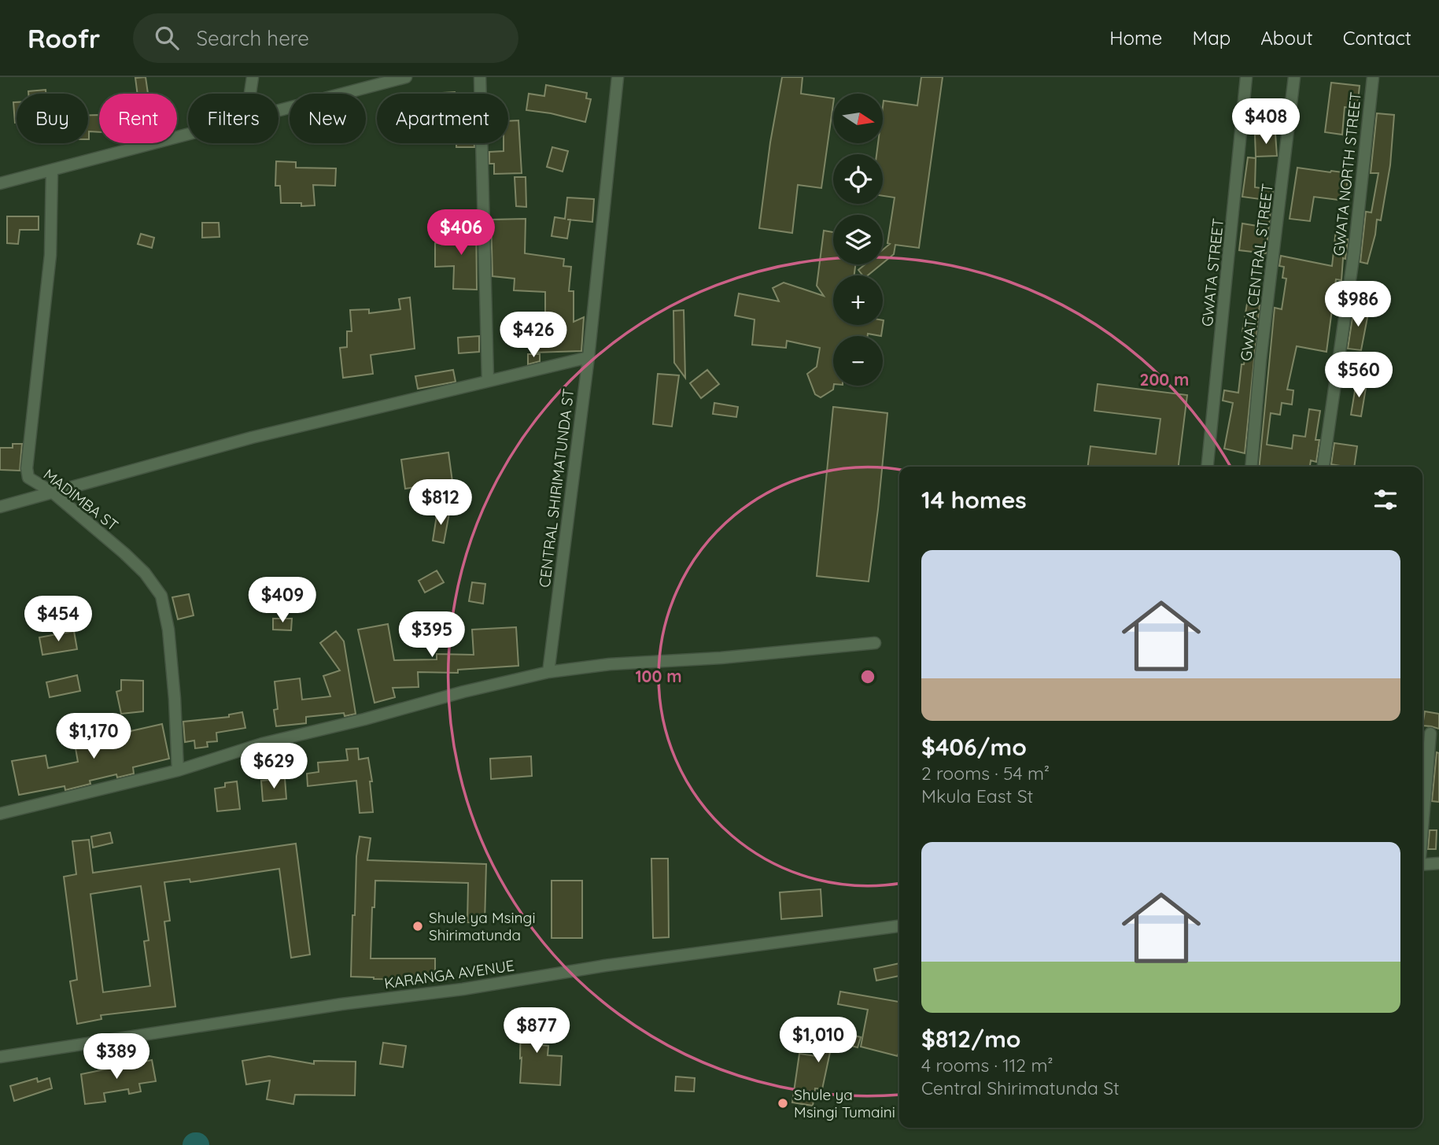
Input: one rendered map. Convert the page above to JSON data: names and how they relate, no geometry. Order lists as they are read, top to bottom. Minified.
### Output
{"streets":{"street":["GWATA NORTH STREET","GWATA STREET","GWATA CENTRAL STREET","CENTRAL SHIRIMATUNDA ST","MADIMBA ST","KARANGA AVENUE"]},"places":["Shule ya Msingi Shirimatunda","Shule ya Msingi Tumaini"],"north":"right","page":{"header":"Roofr","search":"Search here","nav":["Home","Map","About","Contact"],"map_buttons":["+","−"],"chip":["Buy","Rent","Filters","New","Apartment"],"price":["$408","$406","$986","$426","$560","$812","$409","$454","$395","$1,170","$629","$877","$1,010","$389"],"heading":"14 homes","list":[{"name":"$406/mo","note":"2 rooms · 54 m² · Mkula East St"},{"name":"$812/mo","note":"4 rooms · 112 m² · Central Shirimatunda St"}]},"rings":["200 m","100 m"]}
